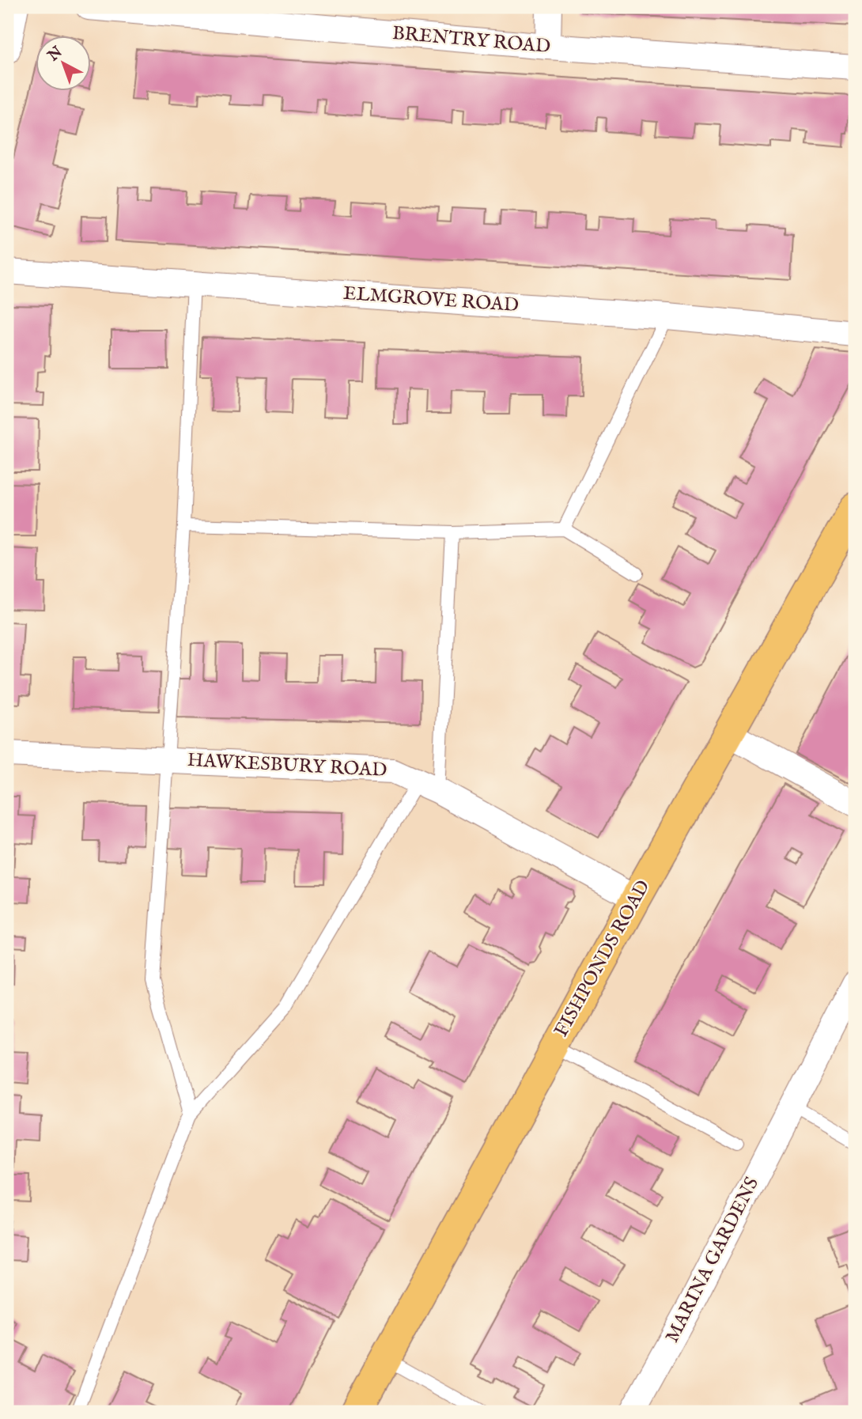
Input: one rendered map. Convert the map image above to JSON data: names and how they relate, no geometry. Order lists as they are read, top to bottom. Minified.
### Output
{"streets":{"main road":["FISHPONDS ROAD"],"street":["BRENTRY ROAD","ELMGROVE ROAD","HAWKESBURY ROAD","MARINA GARDENS"]},"crossings":[["HAWKESBURY ROAD","FISHPONDS ROAD"]],"north":"top left"}
